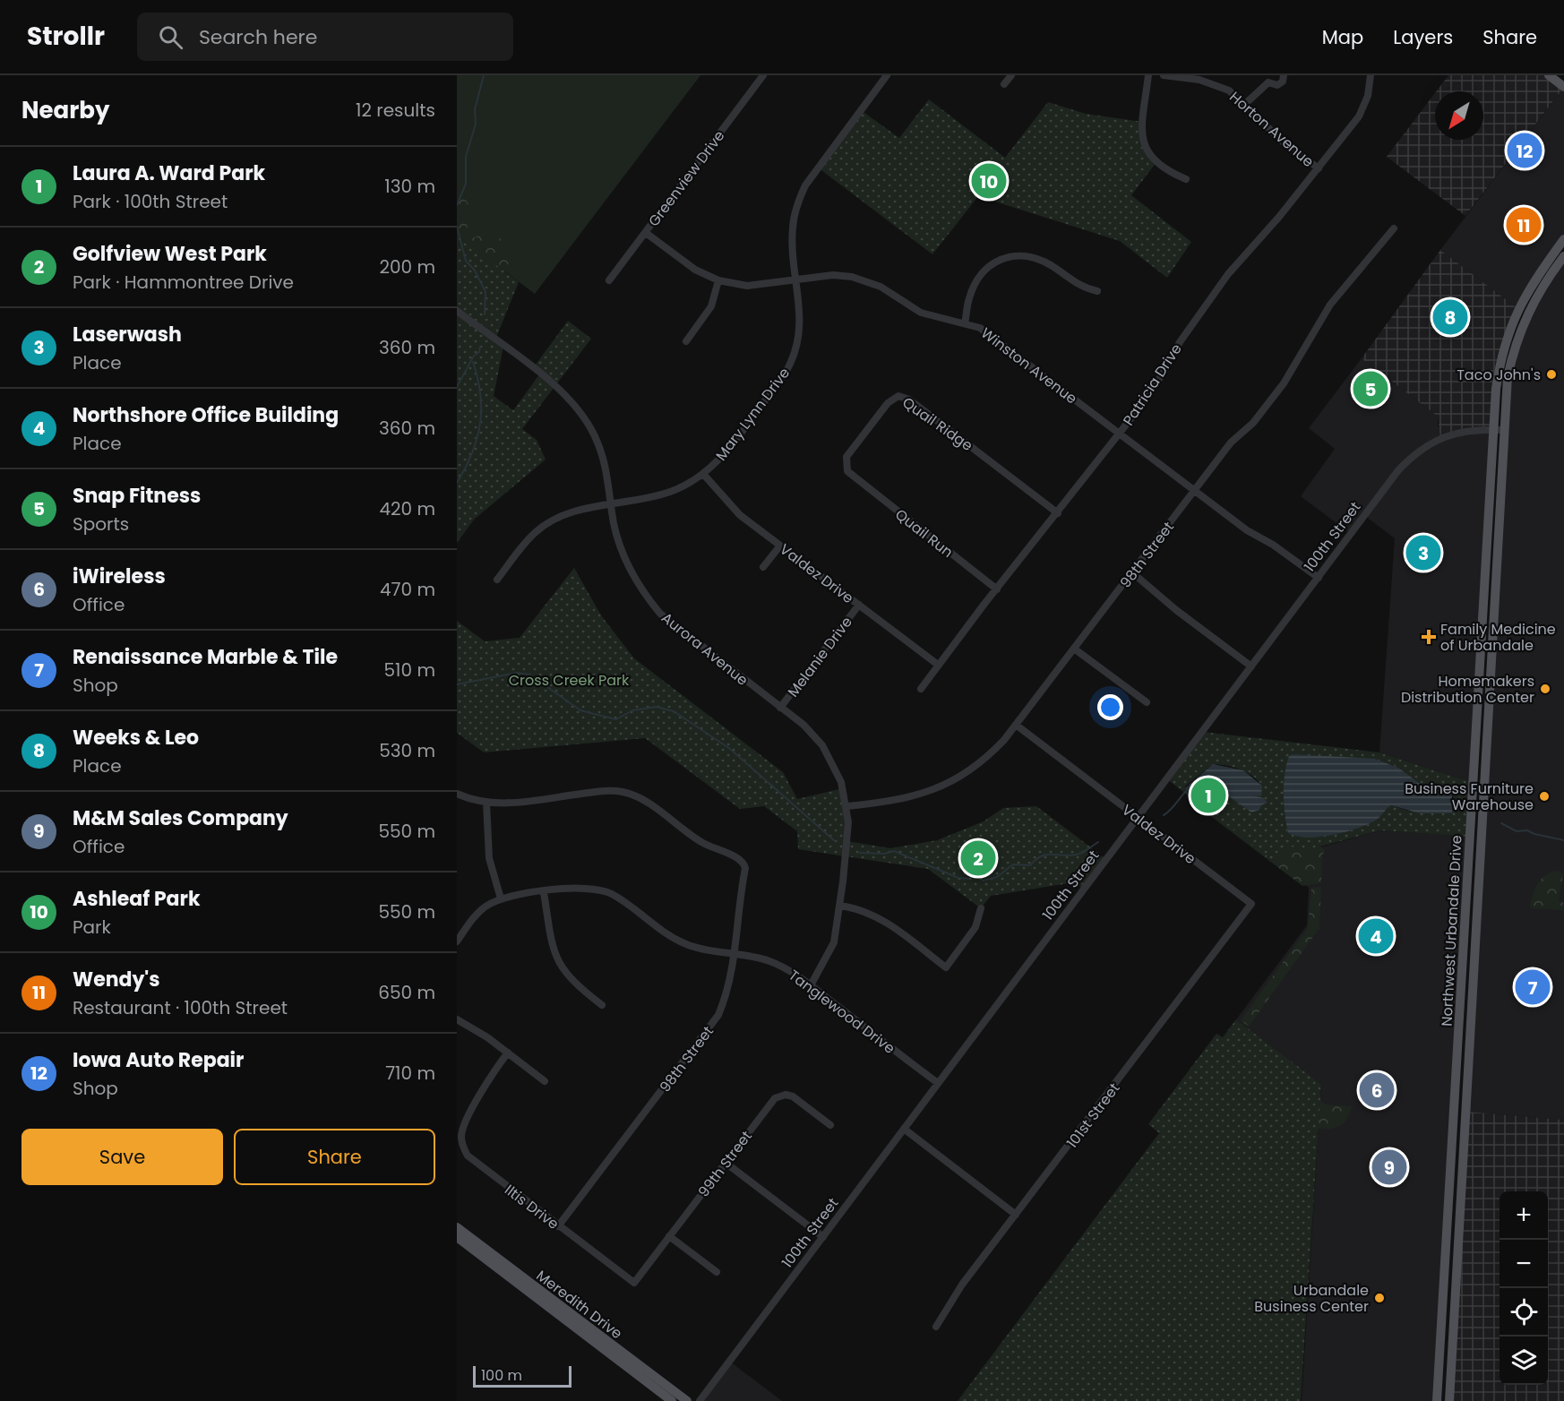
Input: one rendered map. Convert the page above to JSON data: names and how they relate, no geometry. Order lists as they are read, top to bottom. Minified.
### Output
{"streets":{"main road":["Northwest Urbandale Drive","Meredith Drive"],"street":["Horton Avenue","Greenview Drive","Winston Avenue","Patricia Drive","Mary Lynn Drive","Quail Ridge","Quail Run","100th Street","98th Street","Valdez Drive","Aurora Avenue","Melanie Drive","Tanglewood Drive","101st Street","99th Street","Iltis Drive"]},"crossings":[["Horton Avenue","Patricia Drive"],["Greenview Drive","Winston Avenue"],["Winston Avenue","Patricia Drive"],["Winston Avenue","Mary Lynn Drive"],["Winston Avenue","100th Street"],["Winston Avenue","98th Street"],["Patricia Drive","Quail Ridge"],["Patricia Drive","Quail Run"],["Patricia Drive","Valdez Drive"],["Mary Lynn Drive","Valdez Drive"],["Mary Lynn Drive","Aurora Avenue"],["Quail Ridge","Quail Run"],["100th Street","Valdez Drive"],["100th Street","Northwest Urbandale Drive"],["100th Street","Tanglewood Drive"],["98th Street","Valdez Drive"],["98th Street","Aurora Avenue"],["98th Street","Tanglewood Drive"],["98th Street","Iltis Drive"],["Valdez Drive","Melanie Drive"],["Valdez Drive","101st Street"],["Aurora Avenue","Melanie Drive"],["Aurora Avenue","Tanglewood Drive"],["99th Street","Iltis Drive"]],"parks":["Cross Creek Park"],"places":{"other":["Taco John's","Homemakers Distribution Center","Business Furniture Warehouse","Urbandale Business Center"],"health":["Family Medicine of Urbandale"]},"scale_bar":"100 m","north":"bottom left","page":{"header":"Strollr","search":"Search here","nav":["Map","Layers","Share"],"heading":["Nearby","12 results"],"pins":["12","10","11","8","5","3","1","2","4","7","6","9"],"list":[{"mark":"1","name":"Laura A. Ward Park","note":"Park · 100th Street","value":"130 m"},{"mark":"2","name":"Golfview West Park","note":"Park · Hammontree Drive","value":"200 m"},{"mark":"3","name":"Laserwash","note":"Place","value":"360 m"},{"mark":"4","name":"Northshore Office Building","note":"Place","value":"360 m"},{"mark":"5","name":"Snap Fitness","note":"Sports","value":"420 m"},{"mark":"6","name":"iWireless","note":"Office","value":"470 m"},{"mark":"7","name":"Renaissance Marble & Tile","note":"Shop","value":"510 m"},{"mark":"8","name":"Weeks & Leo","note":"Place","value":"530 m"},{"mark":"9","name":"M&M Sales Company","note":"Office","value":"550 m"},{"mark":"10","name":"Ashleaf Park","note":"Park","value":"550 m"},{"mark":"11","name":"Wendy's","note":"Restaurant · 100th Street","value":"650 m"},{"mark":"12","name":"Iowa Auto Repair","note":"Shop","value":"710 m"}],"buttons":["Save","Share"],"map_buttons":["+","−"],"scale":"100 m"}}
